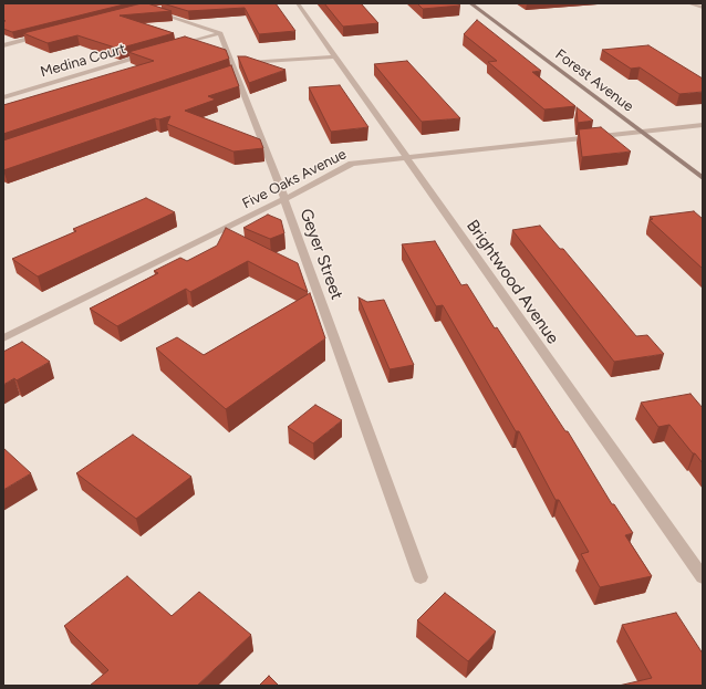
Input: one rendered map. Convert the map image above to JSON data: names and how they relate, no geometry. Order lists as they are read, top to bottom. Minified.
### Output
{"streets":{"street":["Medina Court","Forest Avenue","Five Oaks Avenue","Geyer Street","Brightwood Avenue"]},"crossings":[["Forest Avenue","Five Oaks Avenue"],["Five Oaks Avenue","Geyer Street"],["Five Oaks Avenue","Brightwood Avenue"]]}
